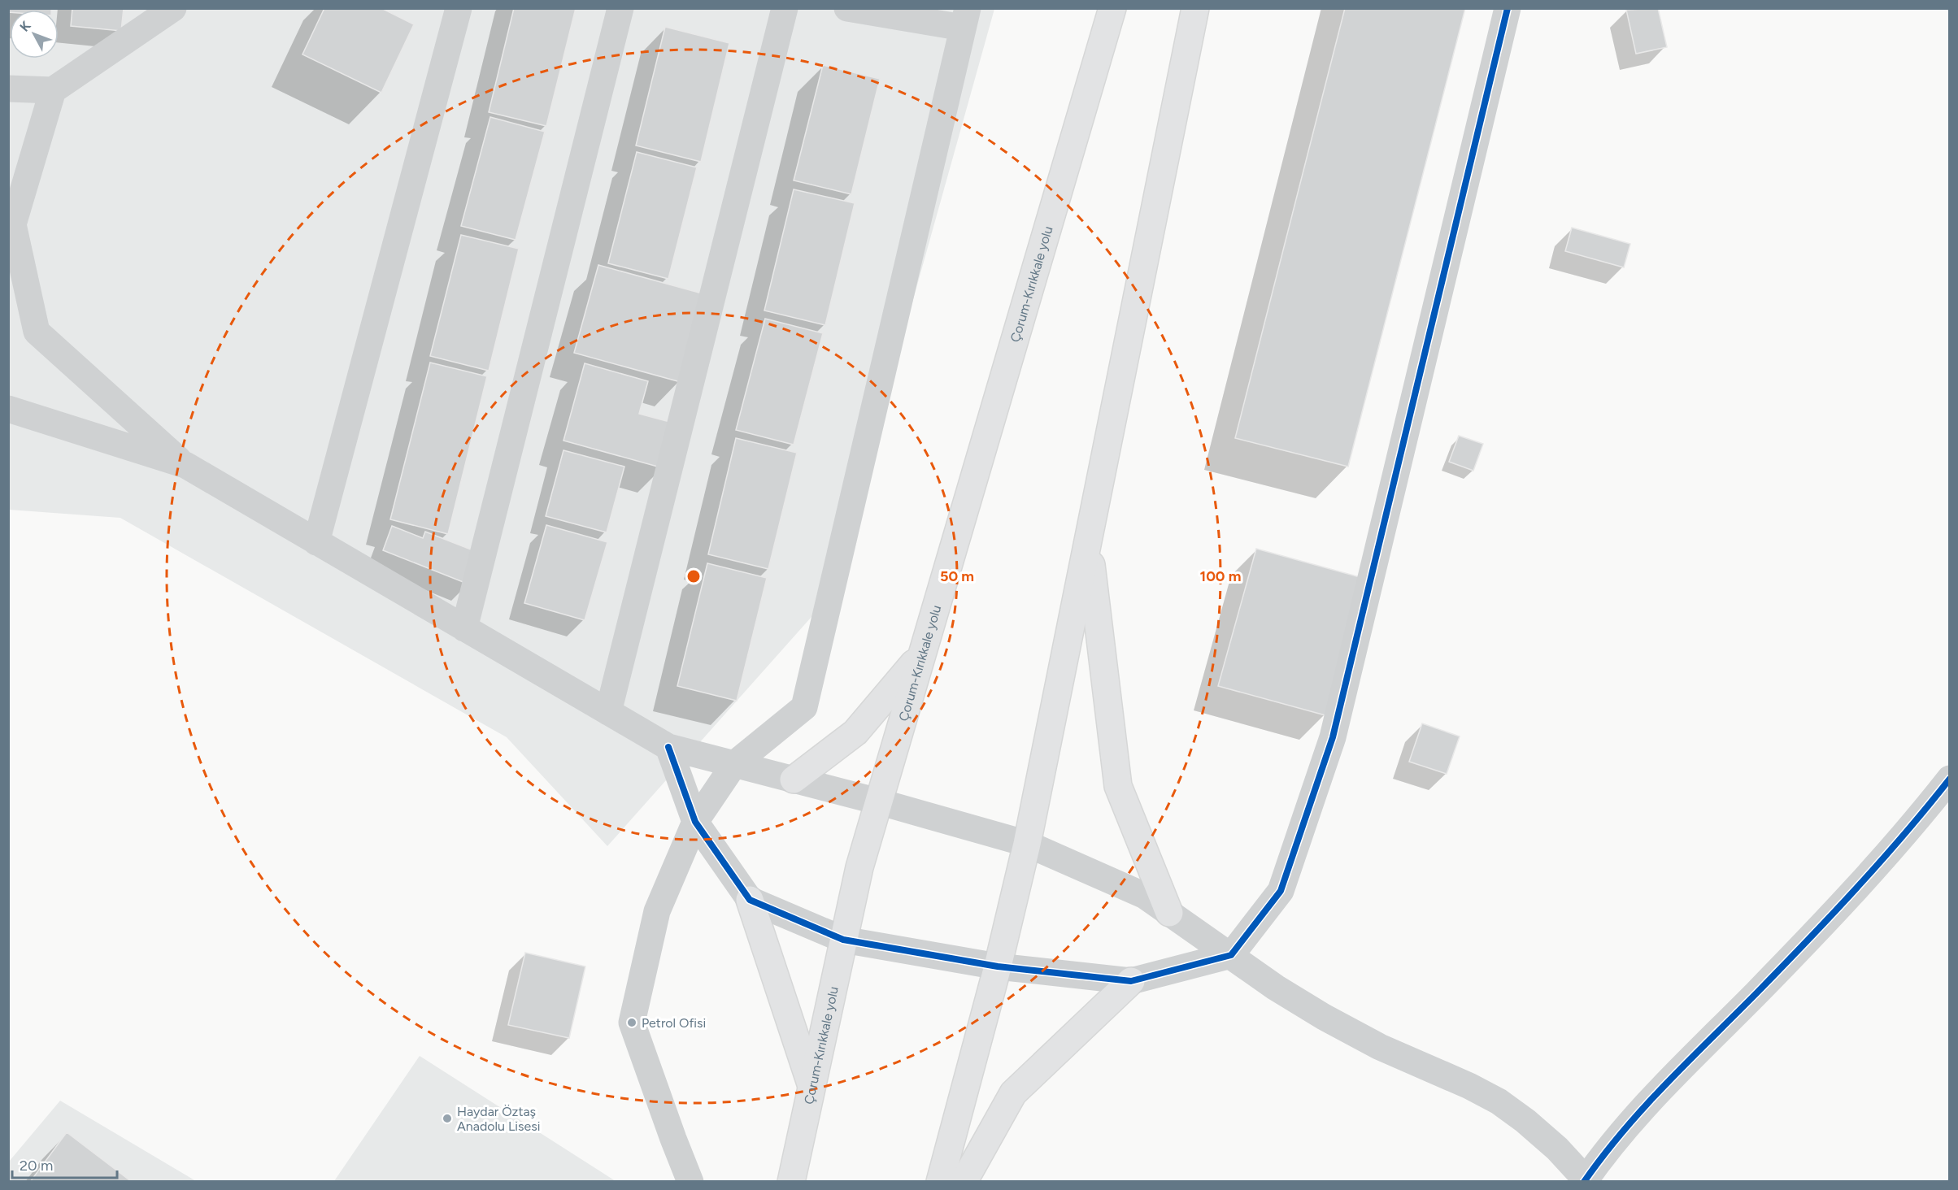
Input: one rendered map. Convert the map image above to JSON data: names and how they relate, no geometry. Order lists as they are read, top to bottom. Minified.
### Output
{"streets":{"highway":["Çorum-Kırıkkale yolu"]},"places":["Petrol Ofisi","Haydar Öztaş Anadolu Lisesi"],"scale_bar":"20 m","north":"top left","rings":["50 m","100 m"]}
